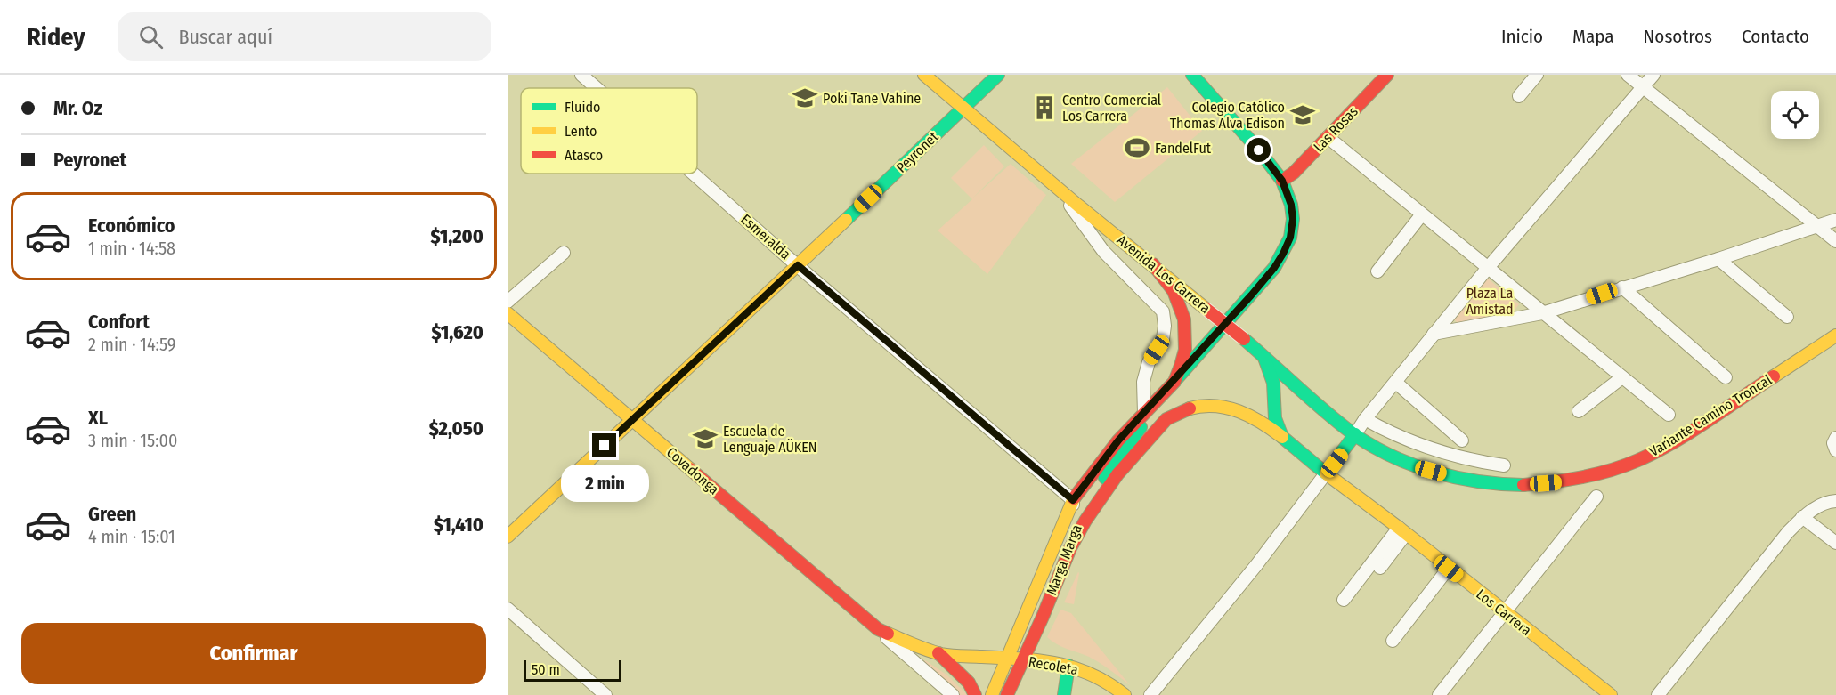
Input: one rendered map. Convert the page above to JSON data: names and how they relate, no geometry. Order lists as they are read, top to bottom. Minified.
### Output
{"streets":{"main road":["Las Rosas","Peyronet","Avenida Los Carrera","Variante Camino Troncal","Covadonga","Marga Marga","Los Carrera","Recoleta"],"street":["Esmeralda"]},"crossings":[["Las Rosas","Marga Marga"],["Peyronet","Esmeralda"],["Peyronet","Avenida Los Carrera"],["Peyronet","Covadonga"],["Esmeralda","Marga Marga"],["Avenida Los Carrera","Variante Camino Troncal"],["Avenida Los Carrera","Marga Marga"],["Covadonga","Marga Marga"],["Covadonga","Recoleta"],["Marga Marga","Los Carrera"],["Marga Marga","Recoleta"]],"parks":["Plaza La Amistad"],"places":{"school or university":["Poki Tane Vahine","Colegio Católico Thomas Alva Edison","Escuela de Lenguaje AÜKEN"],"building":["Centro Comercial Los Carrera"],"sports":["FandelFut"]},"legend":["Fluido","Lento","Atasco"],"scale_bar":"50 m","page":{"header":"Ridey","search":"Buscar aquí","nav":["Inicio","Mapa","Nosotros","Contacto"],"banner":["Mr. Oz","Peyronet"],"list":[{"name":"Económico","note":"1 min · 14:58","value":"$1,200"},{"name":"Confort","note":"2 min · 14:59","value":"$1,620"},{"name":"XL","note":"3 min · 15:00","value":"$2,050"},{"name":"Green","note":"4 min · 15:01","value":"$1,410"}],"bubble":"2 min","buttons":"Confirmar","scale":"50 m"}}
